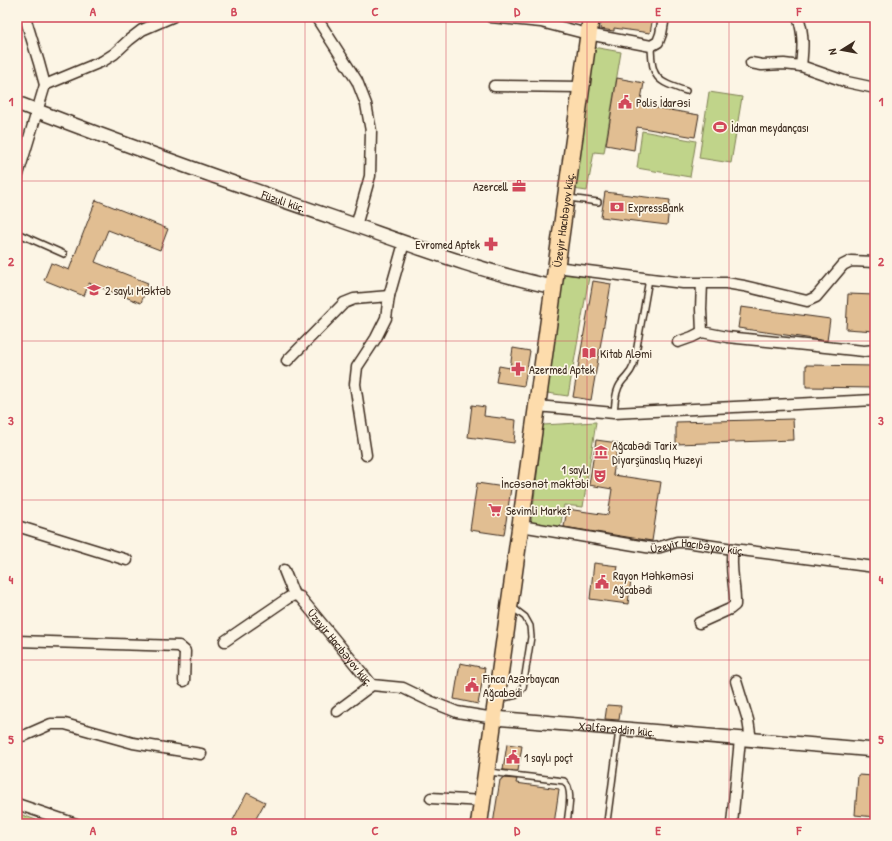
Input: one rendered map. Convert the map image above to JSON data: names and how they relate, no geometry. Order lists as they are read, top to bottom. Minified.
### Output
{"streets":{"main road":["Üzeyir Hacıbəyov küç."],"street":["Füzuli küç.","Xəlfərəddin küç."]},"crossings":[["Füzuli küç.","Üzeyir Hacıbəyov küç."],["Üzeyir Hacıbəyov küç.","Xəlfərəddin küç."]],"places":{"public building":["Polis İdarəsi","Rayon Məhkəməsi Ağcabədi","Finca Azərbaycan Ağcabədi","1 saylı poçt"],"sports":["İdman meydançası"],"office":["Azercell"],"bank":["ExpressBank"],"pharmacy":["Evromed Aptek","Azermed Aptek"],"school or university":["2 saylı Məktəb"],"library":["Kitab Aləmi"],"museum":["Ağcabədi Tarix Diyarşünaslıq Muzeyi"],"theatre":["1 saylı İncəsənət məktəbi"],"supermarket":["Sevimli Market"]},"north":"left","grid":{"columns":["A","B","C","D","E","F"],"rows":["1","2","3","4","5"]}}
